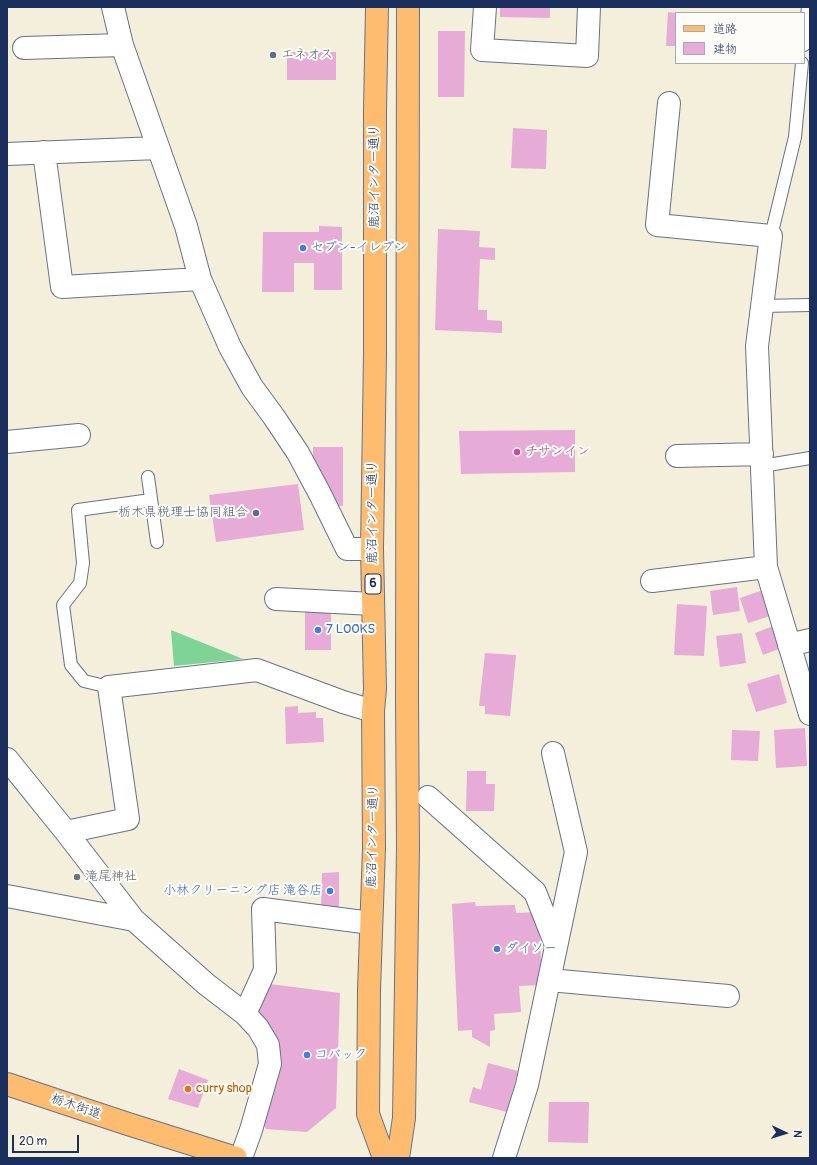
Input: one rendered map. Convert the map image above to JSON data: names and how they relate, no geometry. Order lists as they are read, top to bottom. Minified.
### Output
{"streets":{"main road":["鹿沼インター通り","6","栃木街道"]},"places":["エネオス","セブン-イレブン","チサンイン","栃木県税理士協同組合","7 LOOKS","滝尾神社","小林クリーニング店 滝谷店","ダイソー","コバック","curry shop"],"legend":["道路","建物"],"scale_bar":"20 m","north":"right"}
